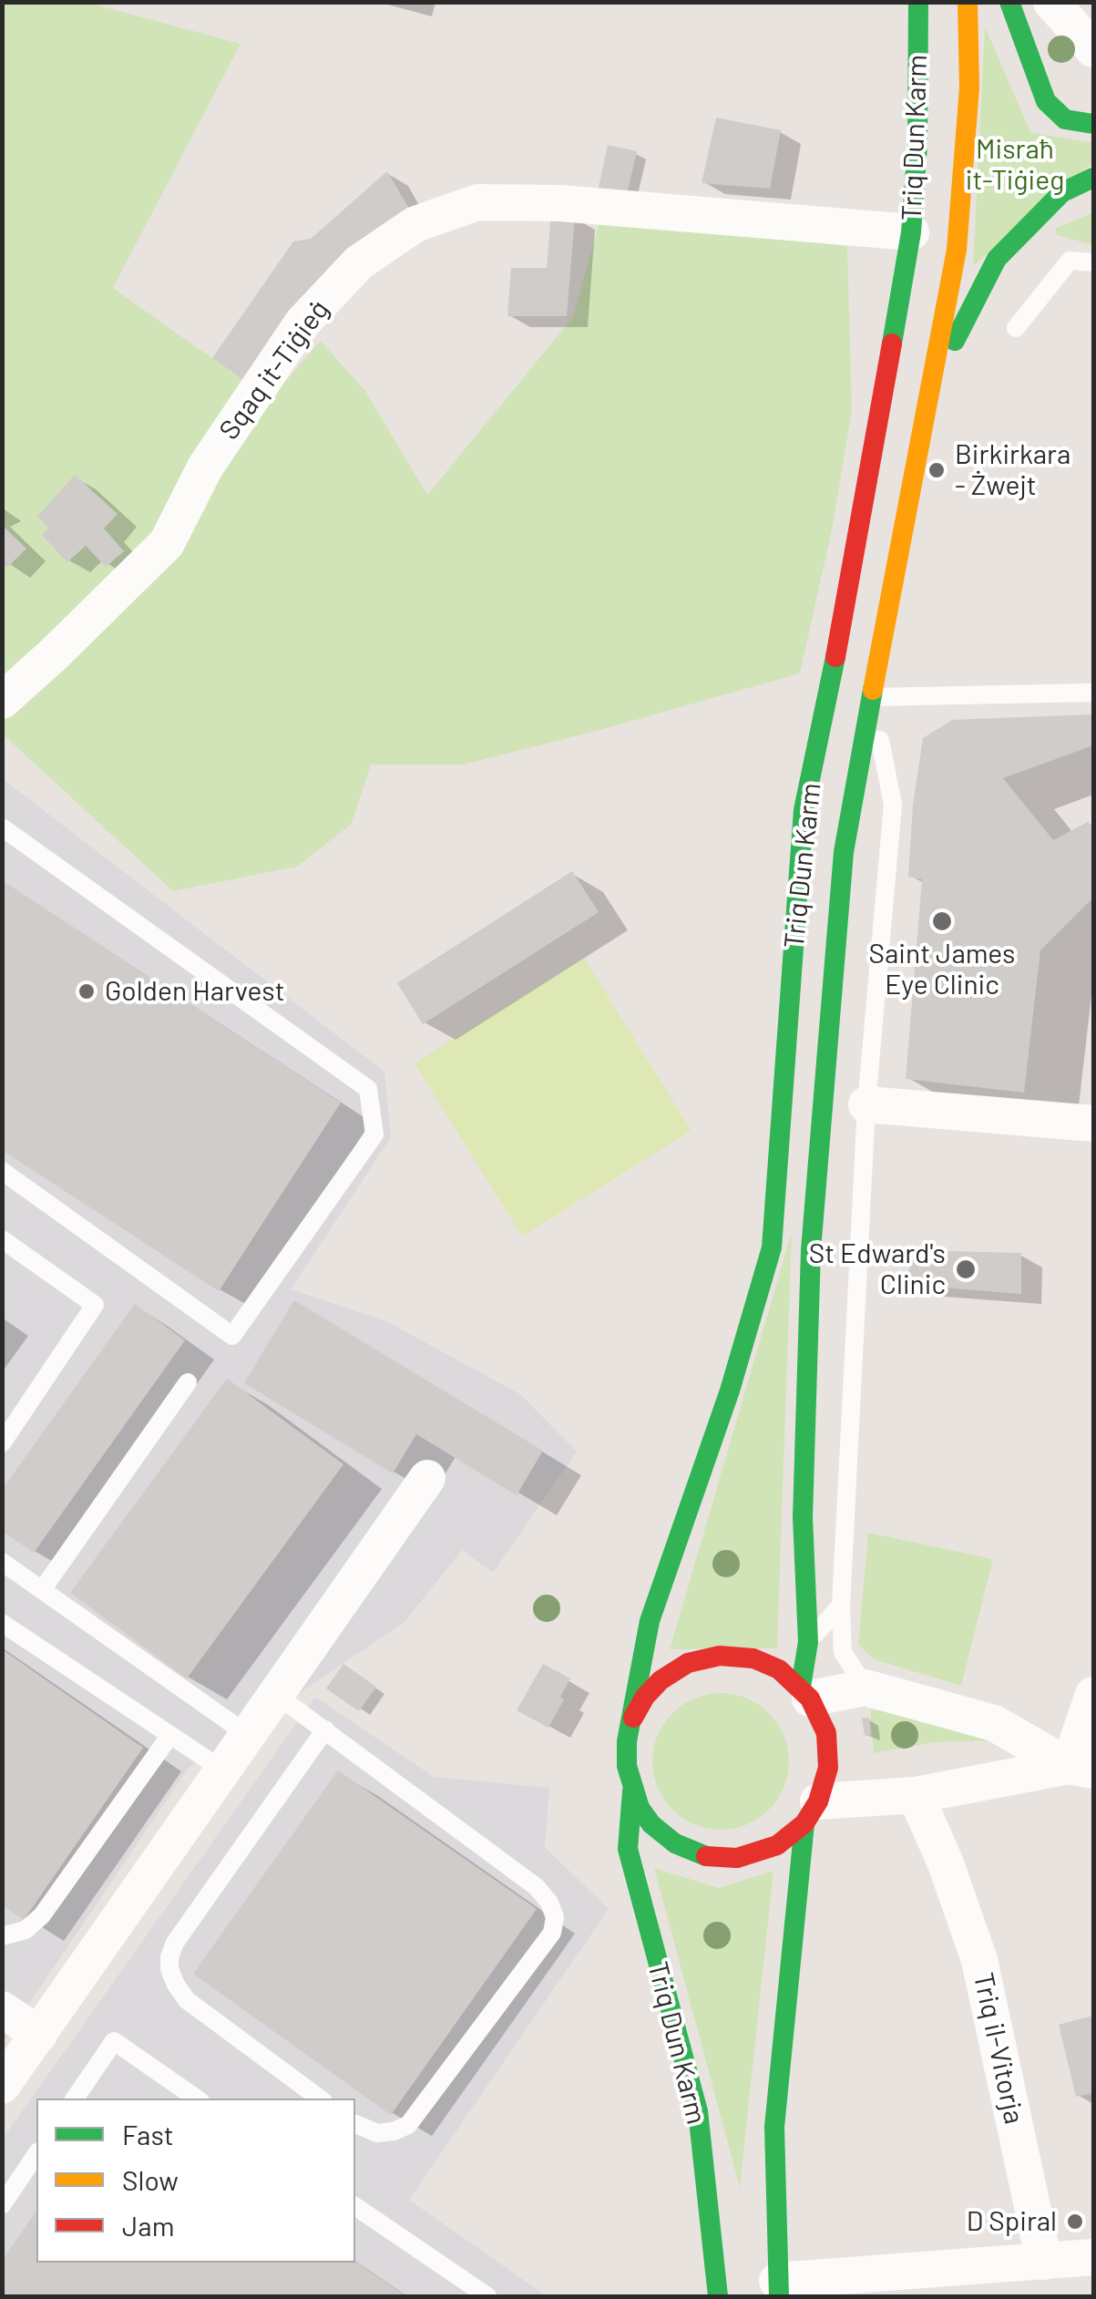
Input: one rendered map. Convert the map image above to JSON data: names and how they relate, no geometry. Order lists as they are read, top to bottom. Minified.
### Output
{"streets":{"highway":["Triq Dun Karm"],"street":["Sqaq it-Tiġieġ","Triq il-Vitorja"]},"crossings":[["Triq Dun Karm","Sqaq it-Tiġieġ"]],"parks":["Misraħ it-Tiġieg"],"places":["Birkirkara - Żwejt","Saint James Eye Clinic","Golden Harvest","St Edward's Clinic","D Spiral"],"legend":["Fast","Slow","Jam"]}
